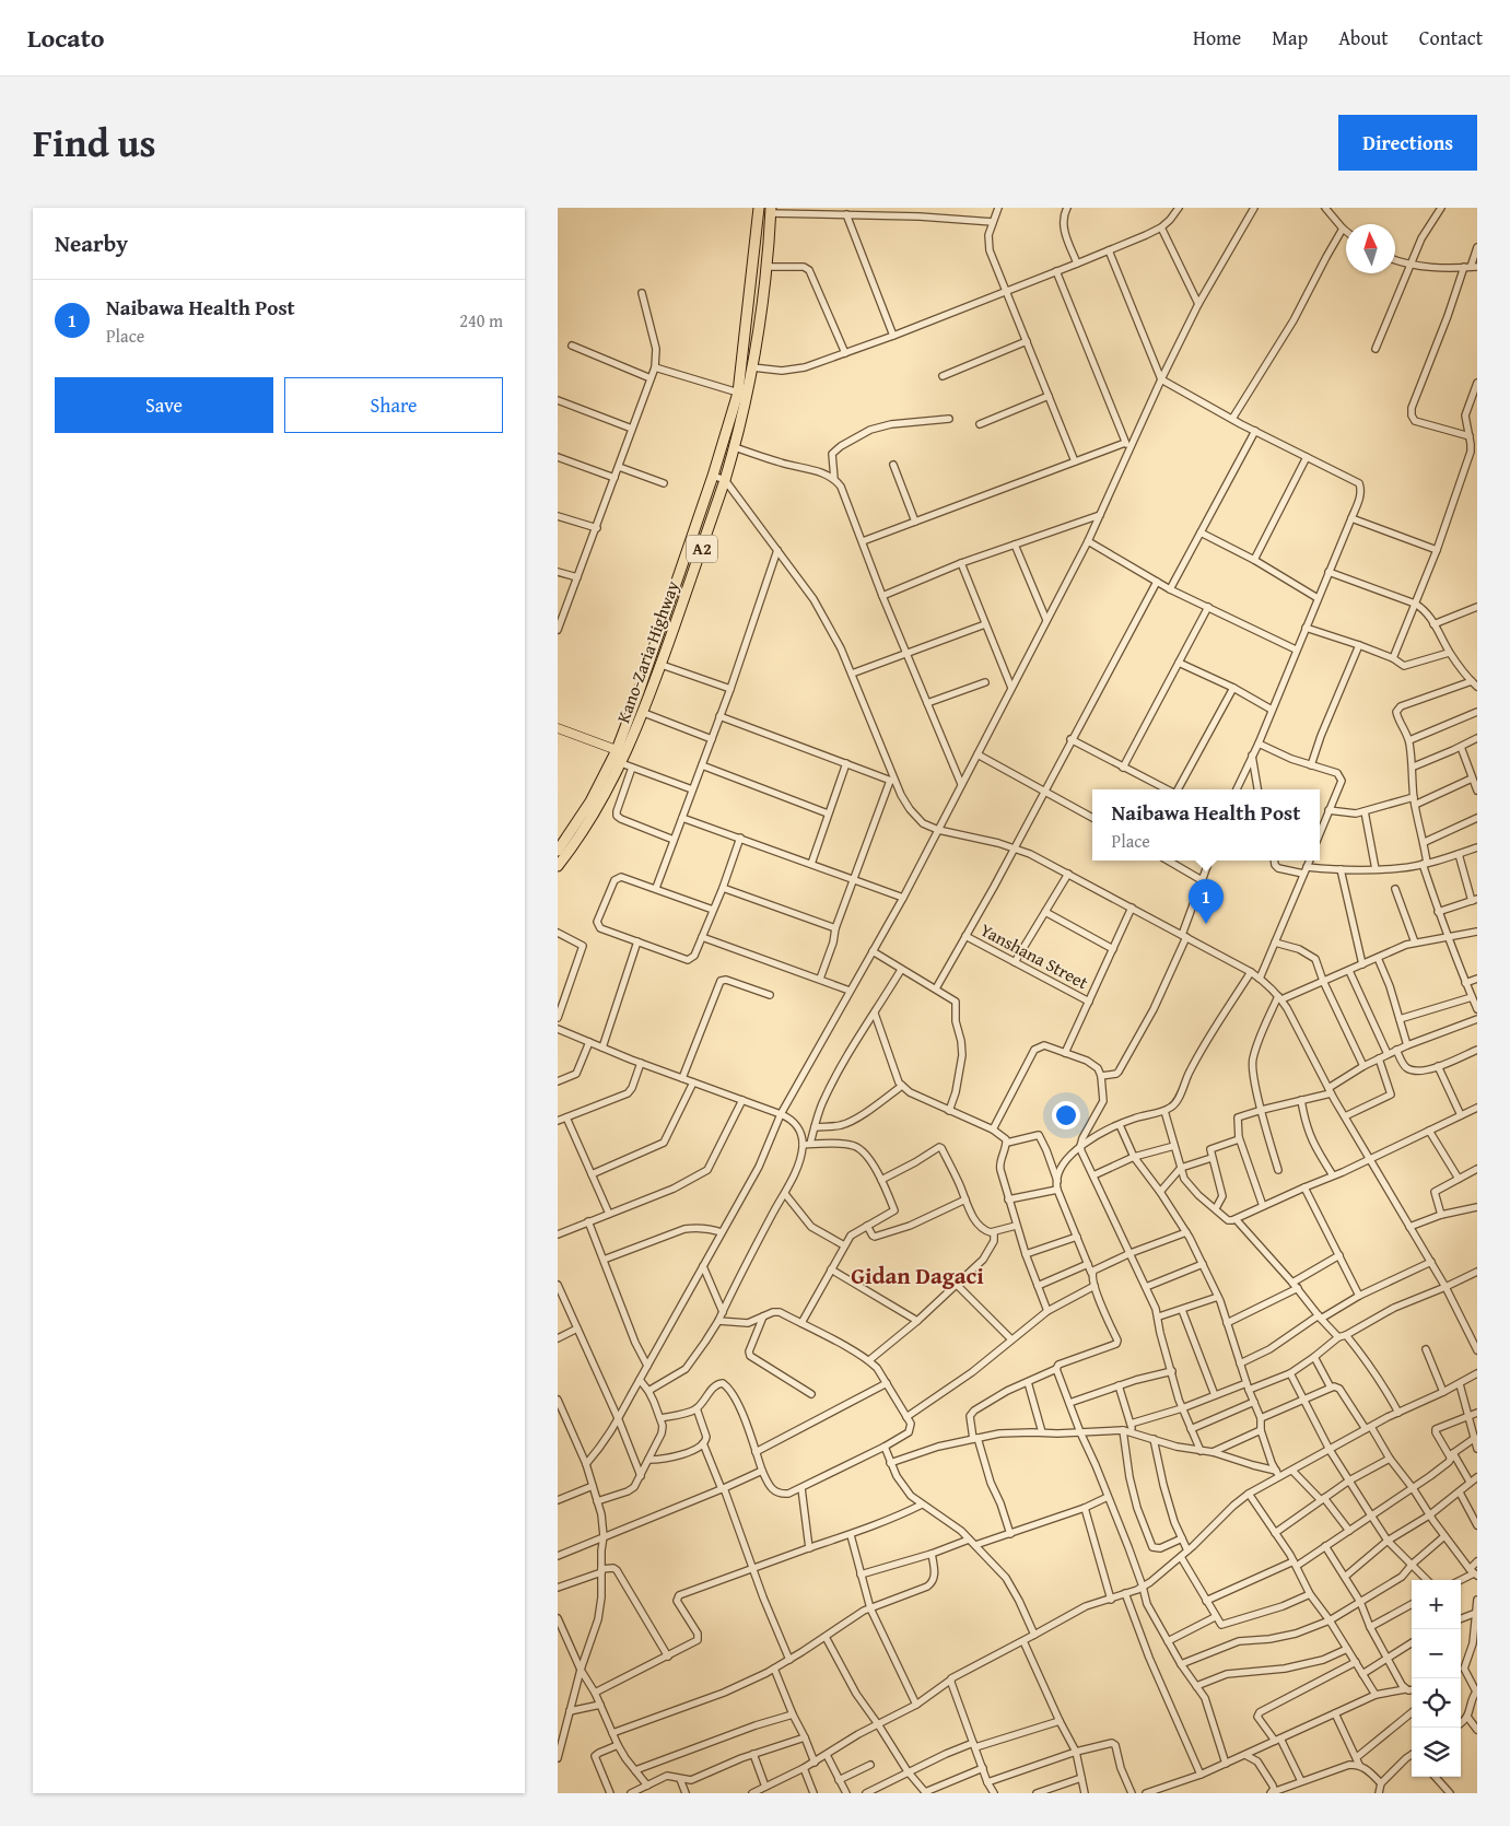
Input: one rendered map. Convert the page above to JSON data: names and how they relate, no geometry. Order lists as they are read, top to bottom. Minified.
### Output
{"streets":{"highway":["A2","Kano-Zaria Highway"],"street":["Yanshana Street"]},"districts":["Gidan Dagaci"],"north":"top","page":{"header":"Locato","nav":["Home","Map","About","Contact"],"title":"Find us","buttons":["Directions",["Save","Share"]],"heading":"Nearby","list":[{"mark":"1","name":"Naibawa Health Post","note":"Place","value":"240 m"}],"popup":["Naibawa Health Post","Place"],"pins":"1","map_buttons":["+","−"]}}
